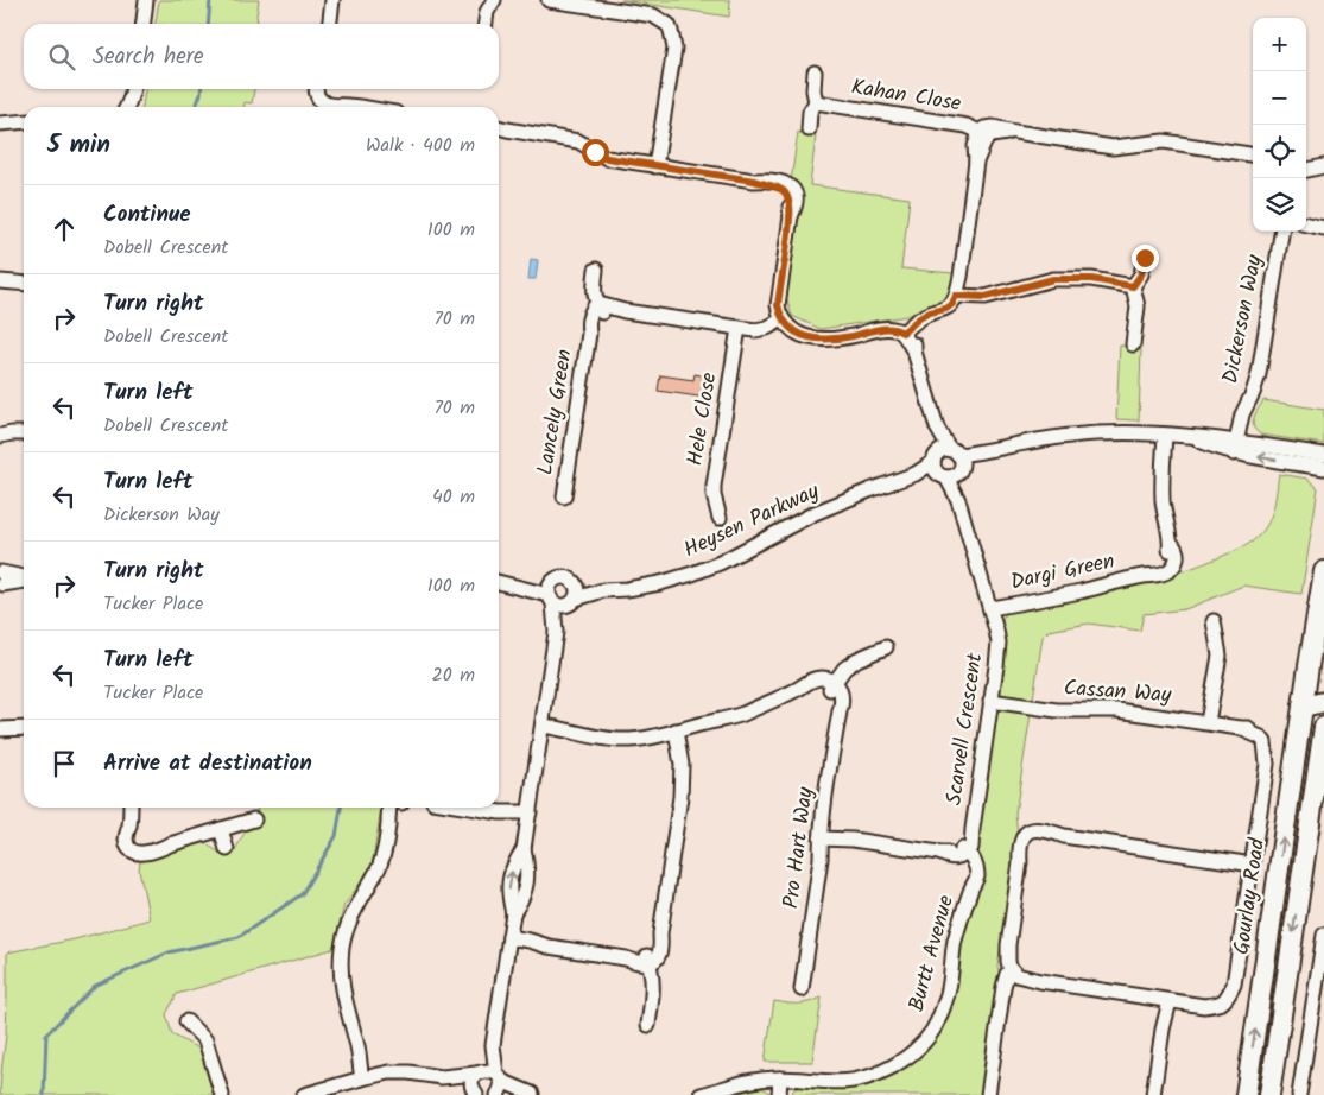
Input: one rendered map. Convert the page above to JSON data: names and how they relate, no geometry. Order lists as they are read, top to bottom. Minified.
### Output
{"streets":{"main road":["Gourlay Road"],"street":["Kahan Close","Dickerson Way","Lancely Green","Hele Close","Heysen Parkway","Dargi Green","Cassan Way","Scarvell Crescent","Pro Hart Way","Burtt Avenue"]},"crossings":[["Dickerson Way","Heysen Parkway"],["Heysen Parkway","Dargi Green"],["Heysen Parkway","Scarvell Crescent"],["Dargi Green","Scarvell Crescent"],["Cassan Way","Scarvell Crescent"],["Scarvell Crescent","Burtt Avenue"]],"page":{"map_buttons":["+","−"],"search":"Search here","heading":["5 min","Walk · 400 m"],"list":[["Continue","Dobell Crescent","100 m"],["Turn right","Dobell Crescent","70 m"],["Turn left","Dobell Crescent","70 m"],["Turn left","Dickerson Way","40 m"],["Turn right","Tucker Place","100 m"],["Turn left","Tucker Place","20 m"],"Arrive at destination"]}}
